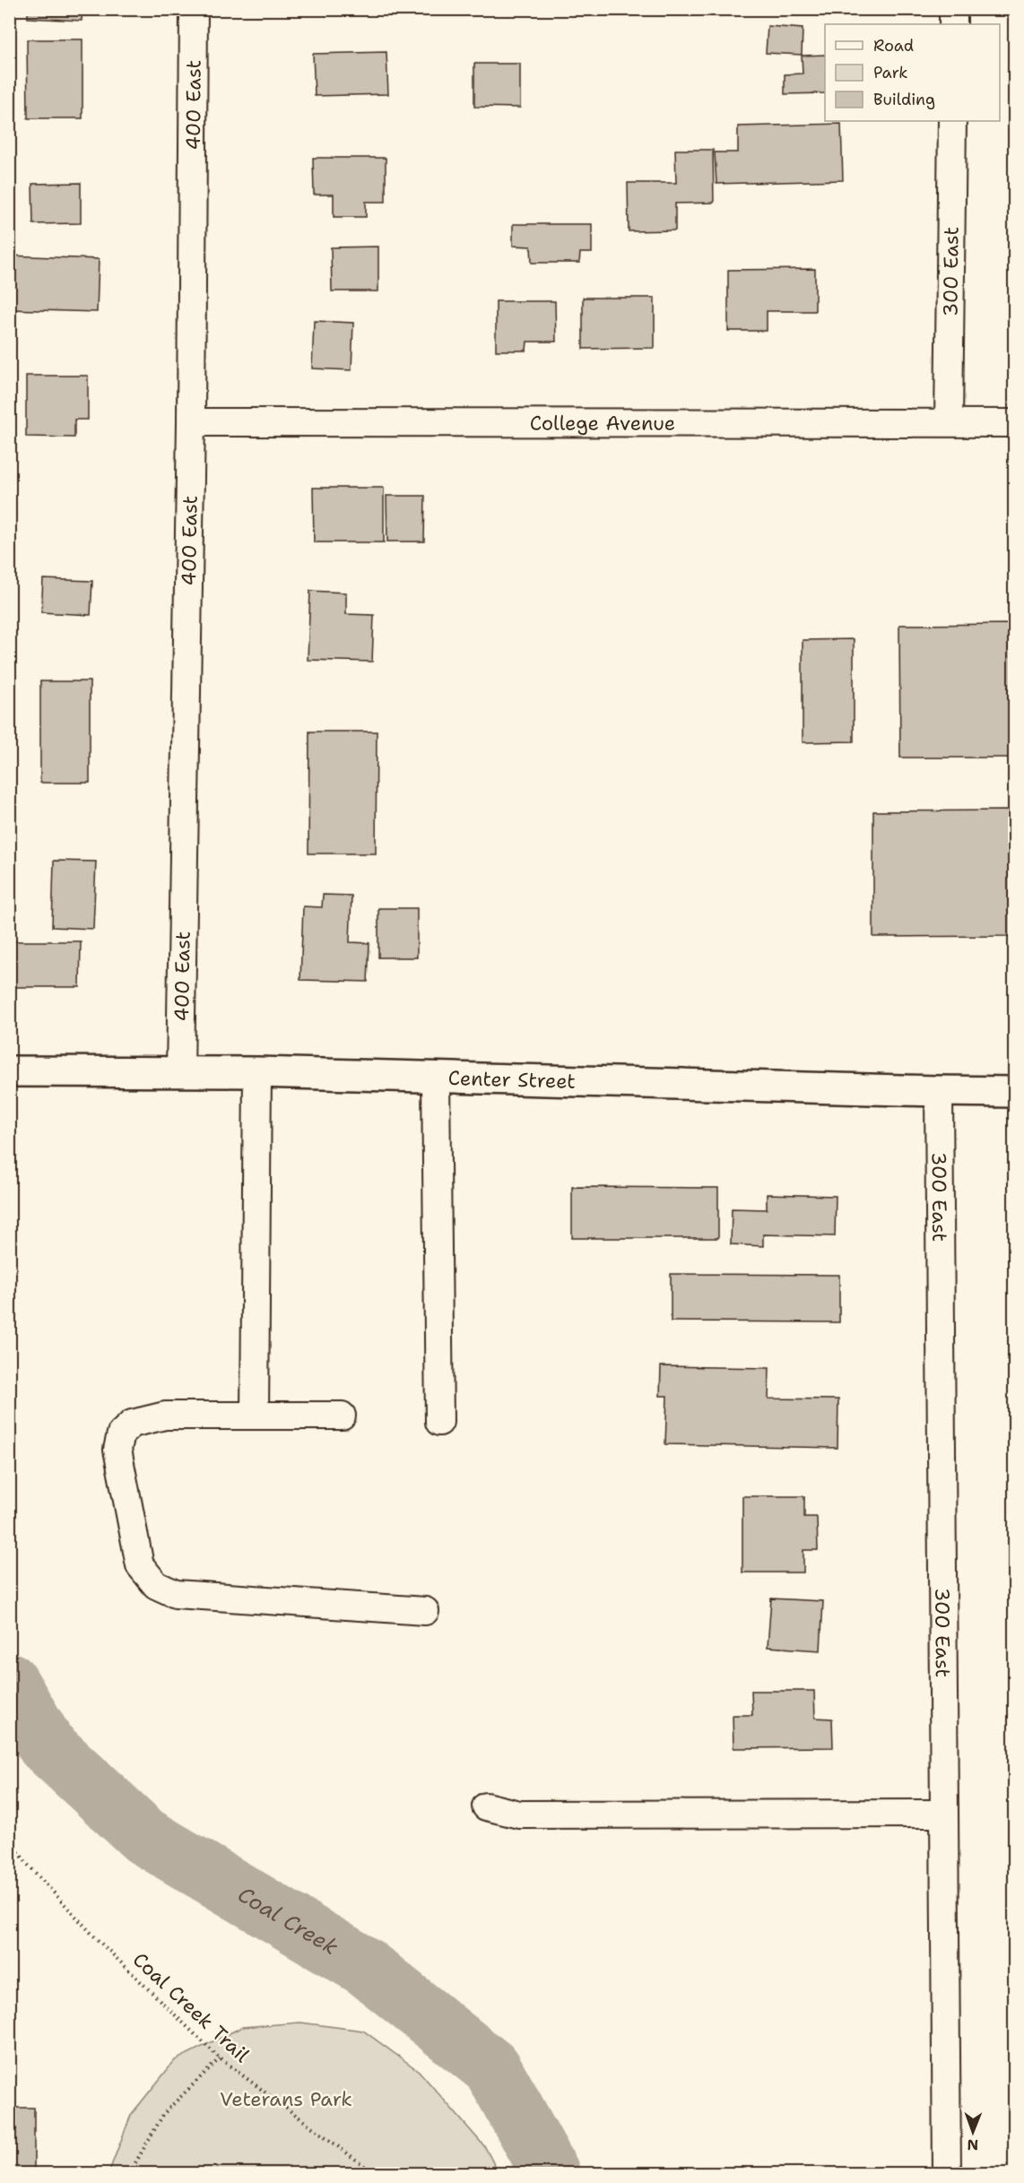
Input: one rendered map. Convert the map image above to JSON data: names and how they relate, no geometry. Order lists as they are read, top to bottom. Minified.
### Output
{"streets":{"main road":["Center Street"],"street":["400 East","300 East","College Avenue"],"path":["Coal Creek Trail"]},"crossings":[["400 East","College Avenue"],["400 East","Center Street"],["300 East","College Avenue"],["300 East","Center Street"]],"water":["Coal Creek"],"parks":["Veterans Park"],"legend":["Road","Park","Building"],"north":"bottom"}
